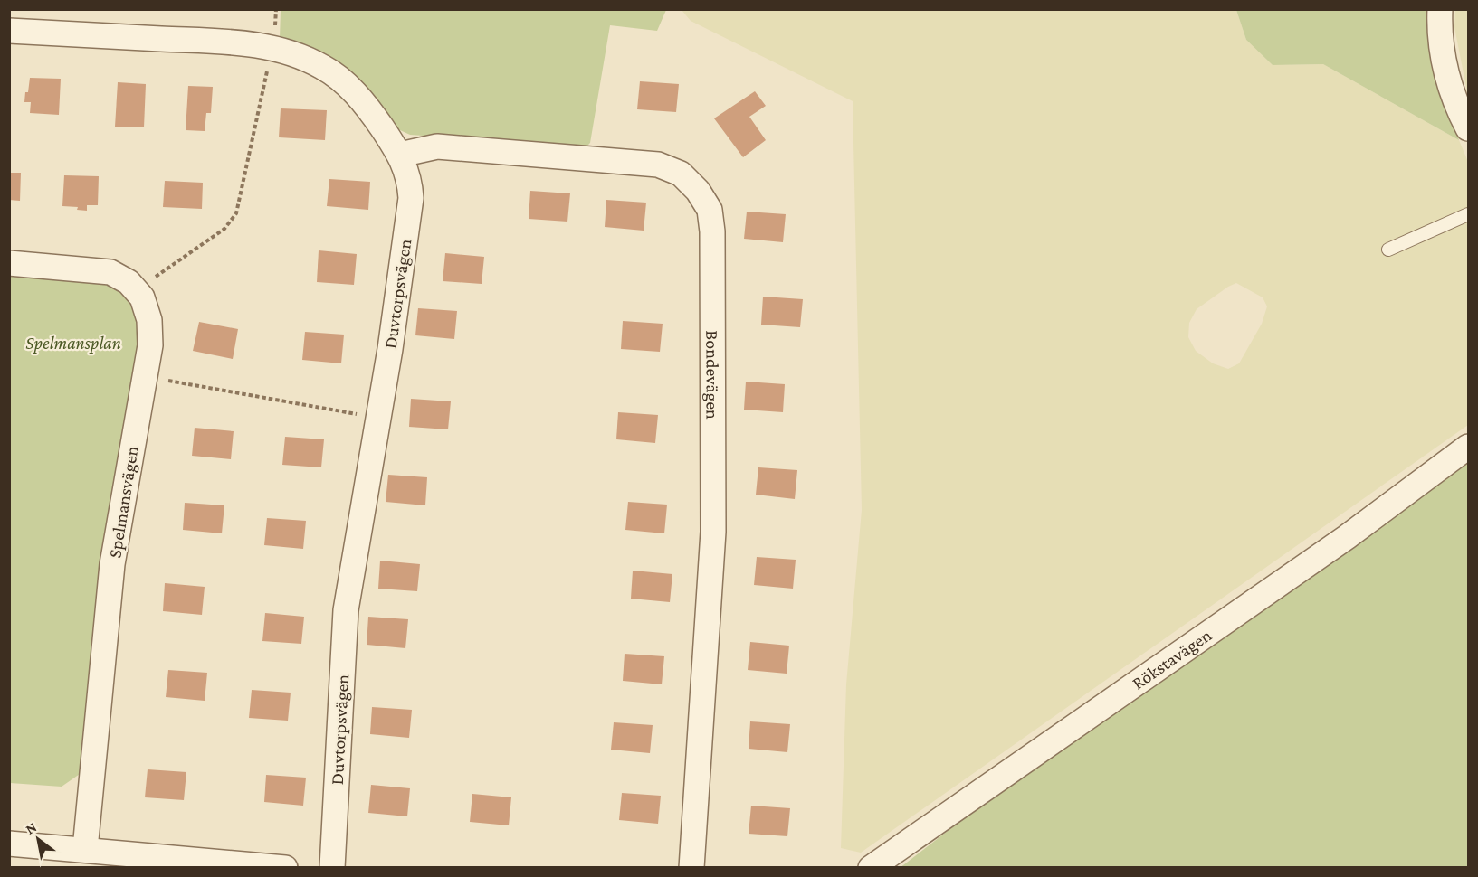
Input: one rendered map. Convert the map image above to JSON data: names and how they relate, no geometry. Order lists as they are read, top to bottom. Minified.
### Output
{"streets":{"street":["Duvtorpsvägen","Bondevägen","Spelmansvägen","Rökstavägen"]},"crossings":[["Duvtorpsvägen","Bondevägen"]],"parks":["Spelmansplan"],"north":"top left"}
